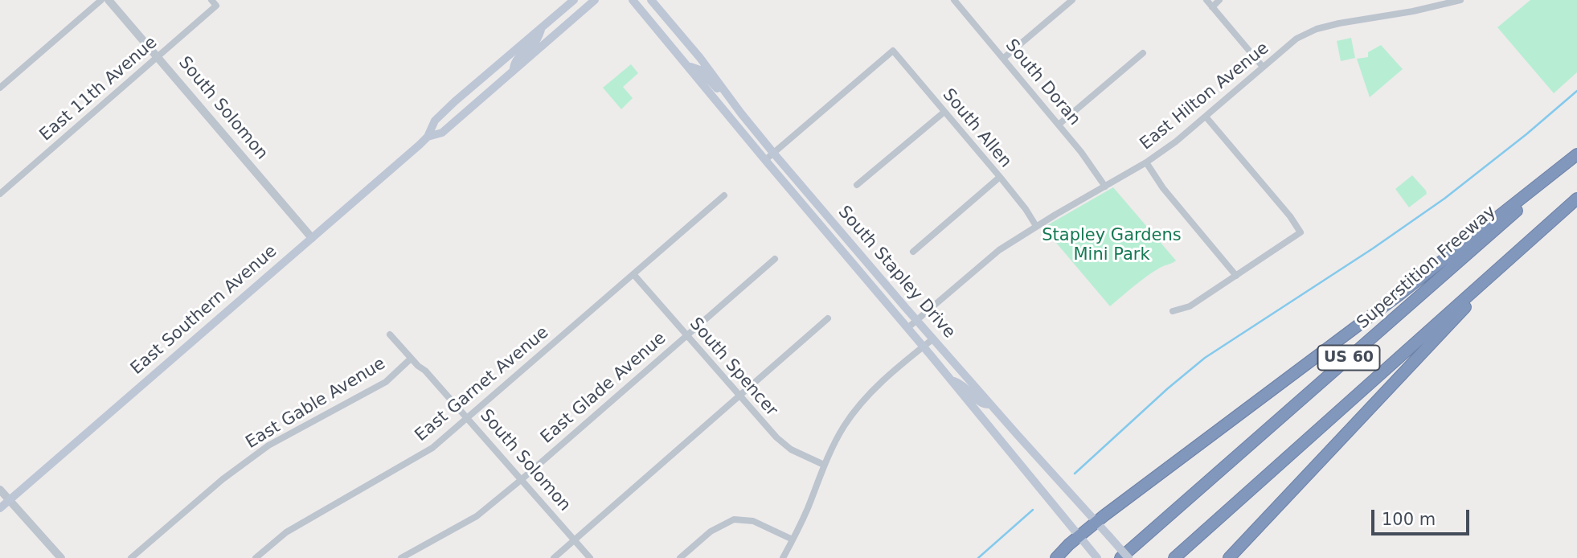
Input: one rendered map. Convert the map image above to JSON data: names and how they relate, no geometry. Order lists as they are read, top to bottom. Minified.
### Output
{"streets":{"highway":["Superstition Freeway","US 60"],"main road":["South Stapley Drive","East Southern Avenue"],"street":["South Doran","East 11th Avenue","East Hilton Avenue","South Solomon","South Allen","South Spencer","East Garnet Avenue","East Glade Avenue","East Gable Avenue"]},"crossings":[["South Doran","East Hilton Avenue"],["East 11th Avenue","South Solomon"],["East Hilton Avenue","South Allen"],["East Hilton Avenue","South Stapley Drive"],["South Solomon","East Southern Avenue"],["South Solomon","East Garnet Avenue"],["South Solomon","East Glade Avenue"],["South Solomon","East Gable Avenue"],["South Allen","South Stapley Drive"],["South Spencer","East Garnet Avenue"],["South Spencer","East Glade Avenue"]],"parks":["Stapley Gardens Mini Park"],"scale_bar":"100 m"}
